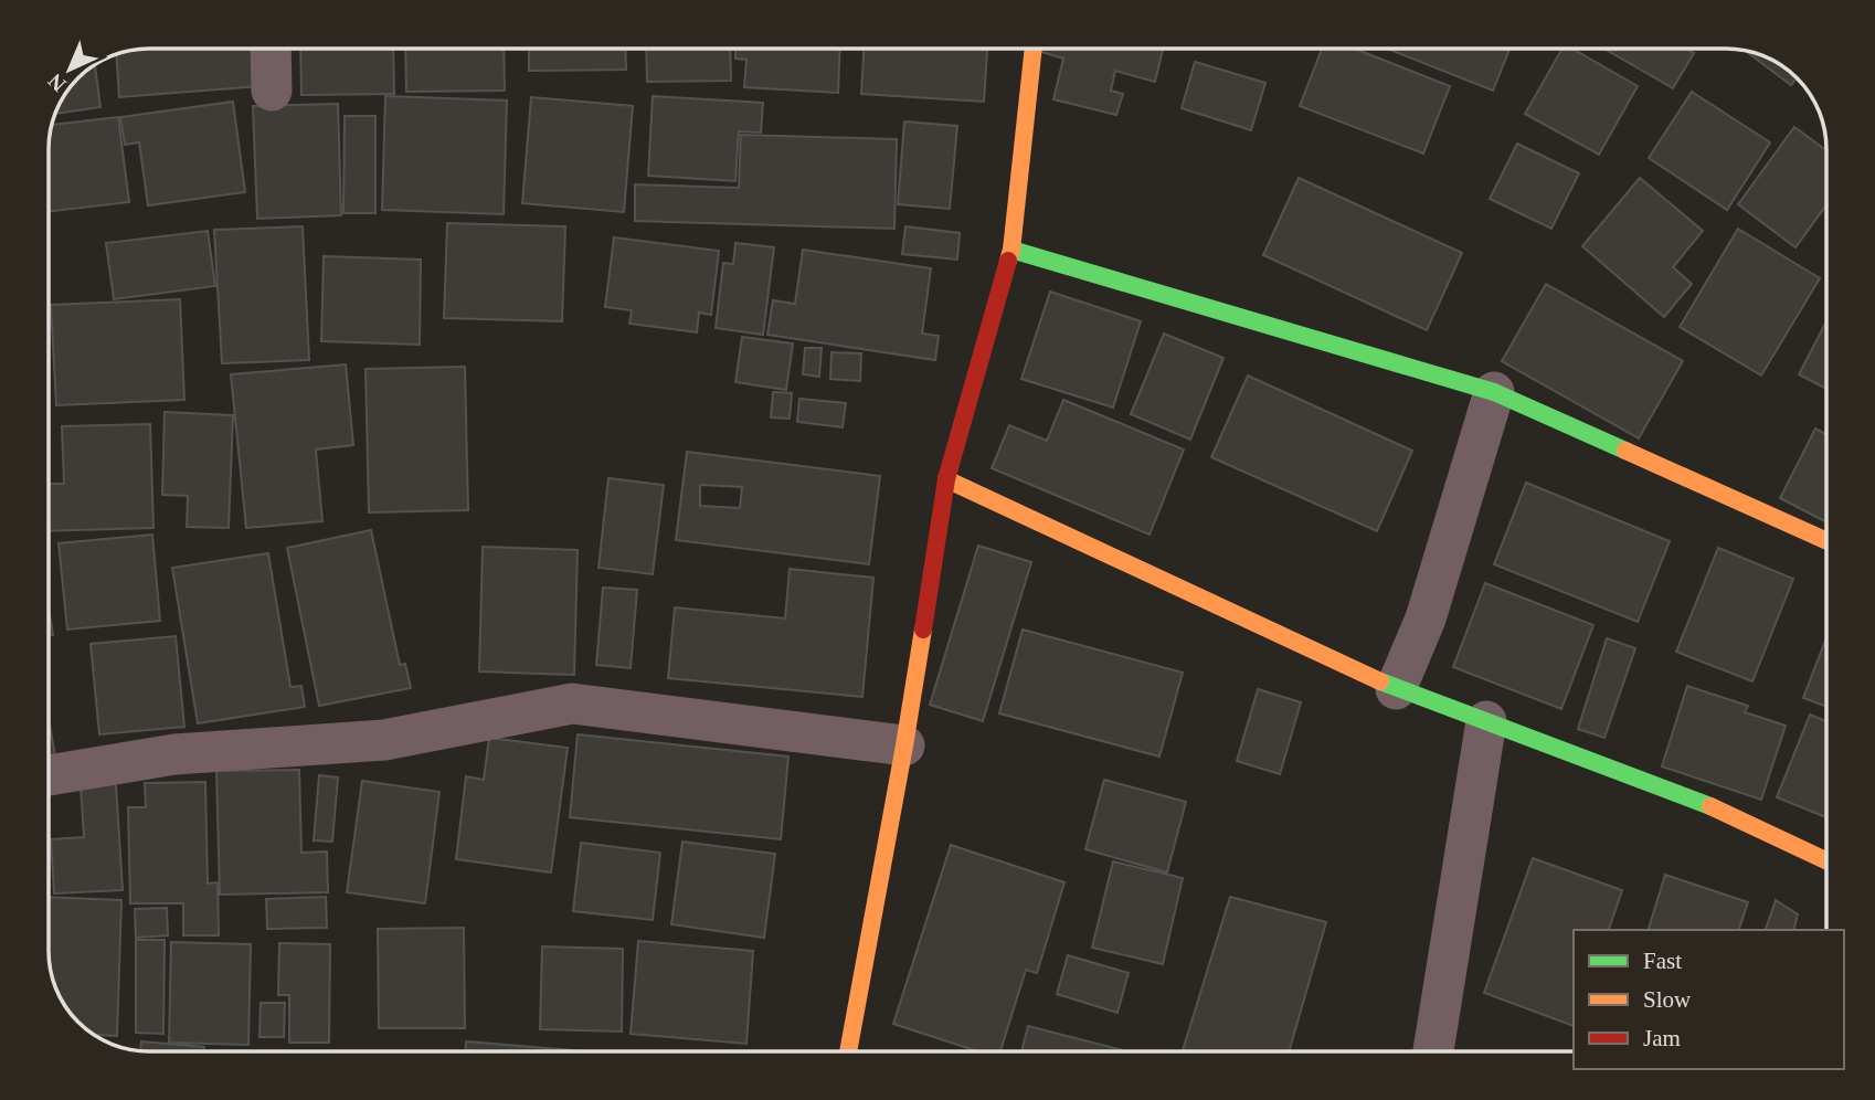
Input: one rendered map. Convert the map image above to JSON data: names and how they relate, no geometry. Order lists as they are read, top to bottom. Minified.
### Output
{"legend":["Fast","Slow","Jam"],"north":"bottom left"}
